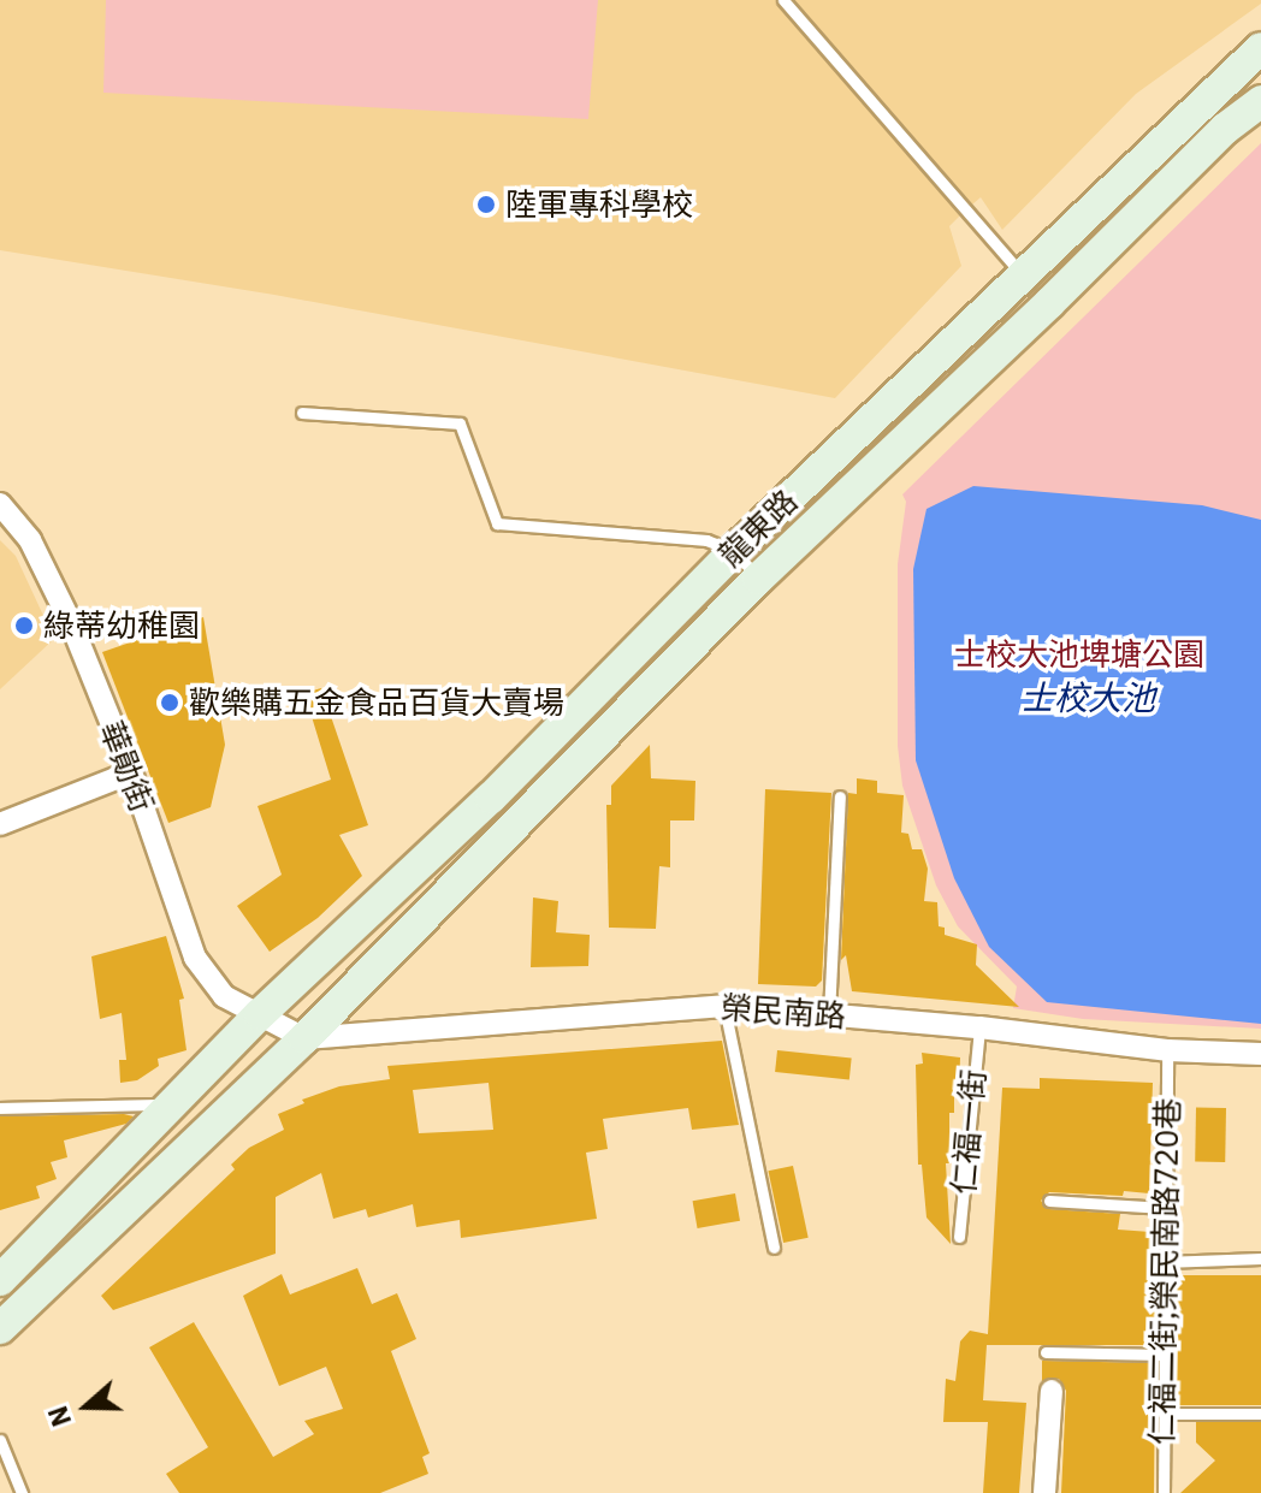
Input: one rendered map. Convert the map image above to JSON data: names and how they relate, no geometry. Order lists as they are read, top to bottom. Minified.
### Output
{"streets":{"street":["龍東路","華勛街","榮民南路"],"lane":["仁福一街","仁福二街;榮民南路720巷"]},"crossings":[["龍東路","華勛街"],["龍東路","榮民南路"],["榮民南路","仁福一街"],["榮民南路","仁福二街;榮民南路720巷"]],"water":["士校大池"],"parks":["士校大池埤塘公園"],"places":["陸軍專科學校","綠蒂幼稚園","歡樂購五金食品百貨大賣場"],"north":"left"}
